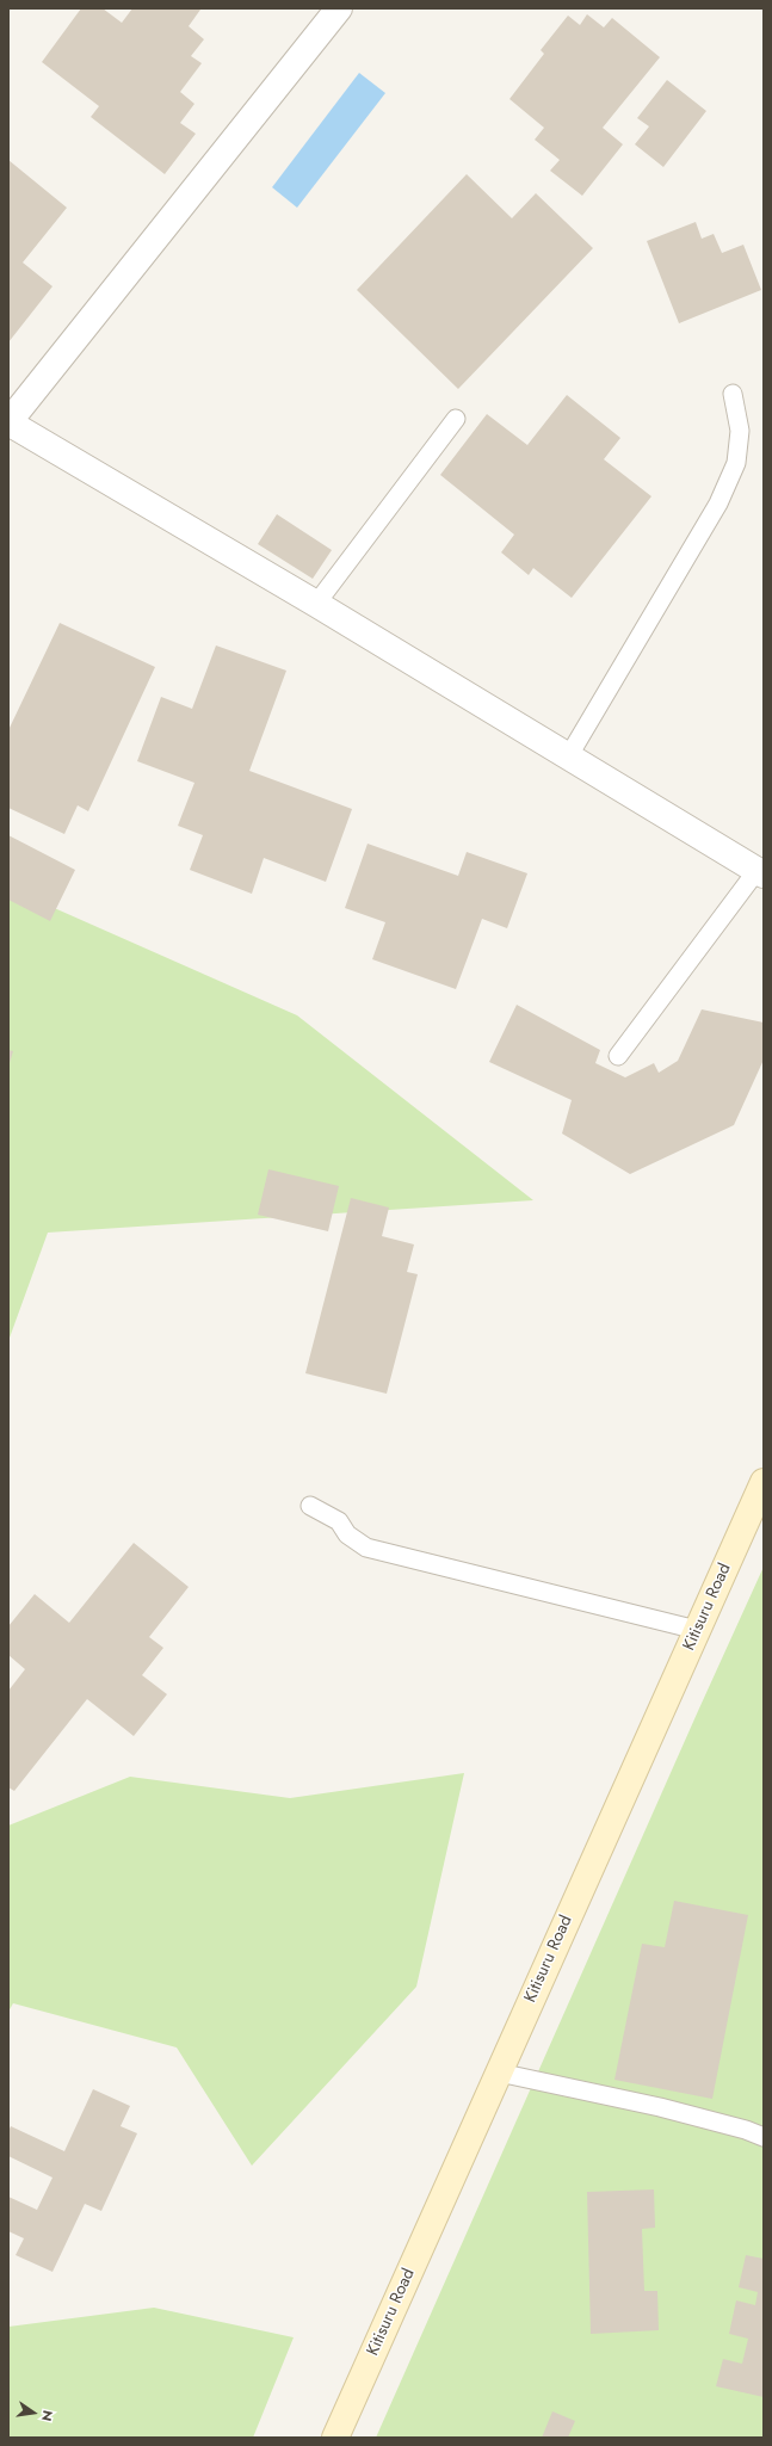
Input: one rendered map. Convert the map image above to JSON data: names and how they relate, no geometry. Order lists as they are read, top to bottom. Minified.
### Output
{"streets":{"street":["Kitisuru Road"]},"north":"right"}
